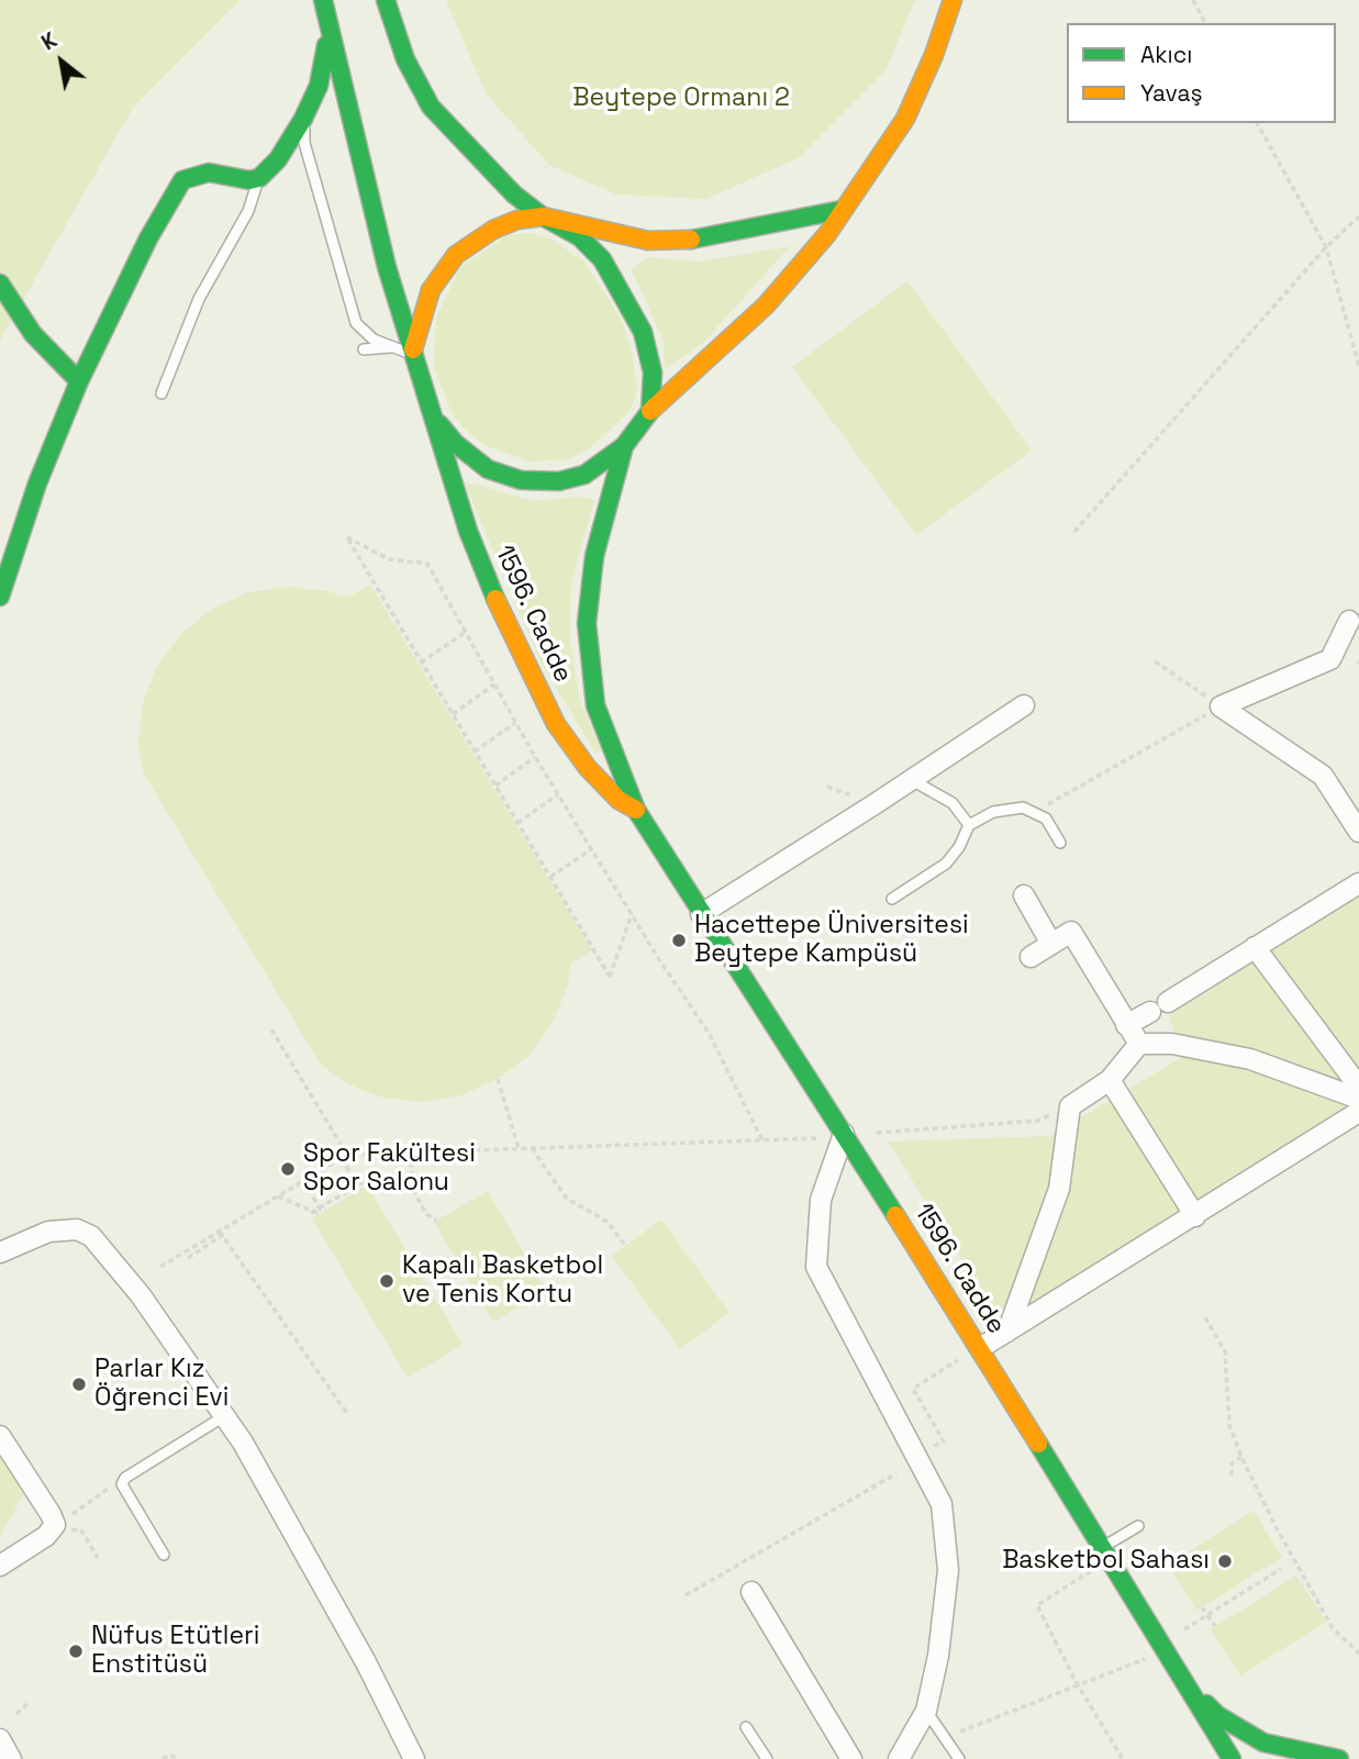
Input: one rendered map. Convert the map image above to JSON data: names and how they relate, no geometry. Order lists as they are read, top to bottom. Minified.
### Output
{"streets":{"street":["1596. Cadde"]},"parks":["Beytepe Ormanı 2"],"places":["Hacettepe Üniversitesi Beytepe Kampüsü","Spor Fakültesi Spor Salonu","Kapalı Basketbol ve Tenis Kortu","Parlar Kız Öğrenci Evi","Basketbol Sahası","Nüfus Etütleri Enstitüsü"],"legend":["Akıcı","Yavaş"],"north":"top left"}
